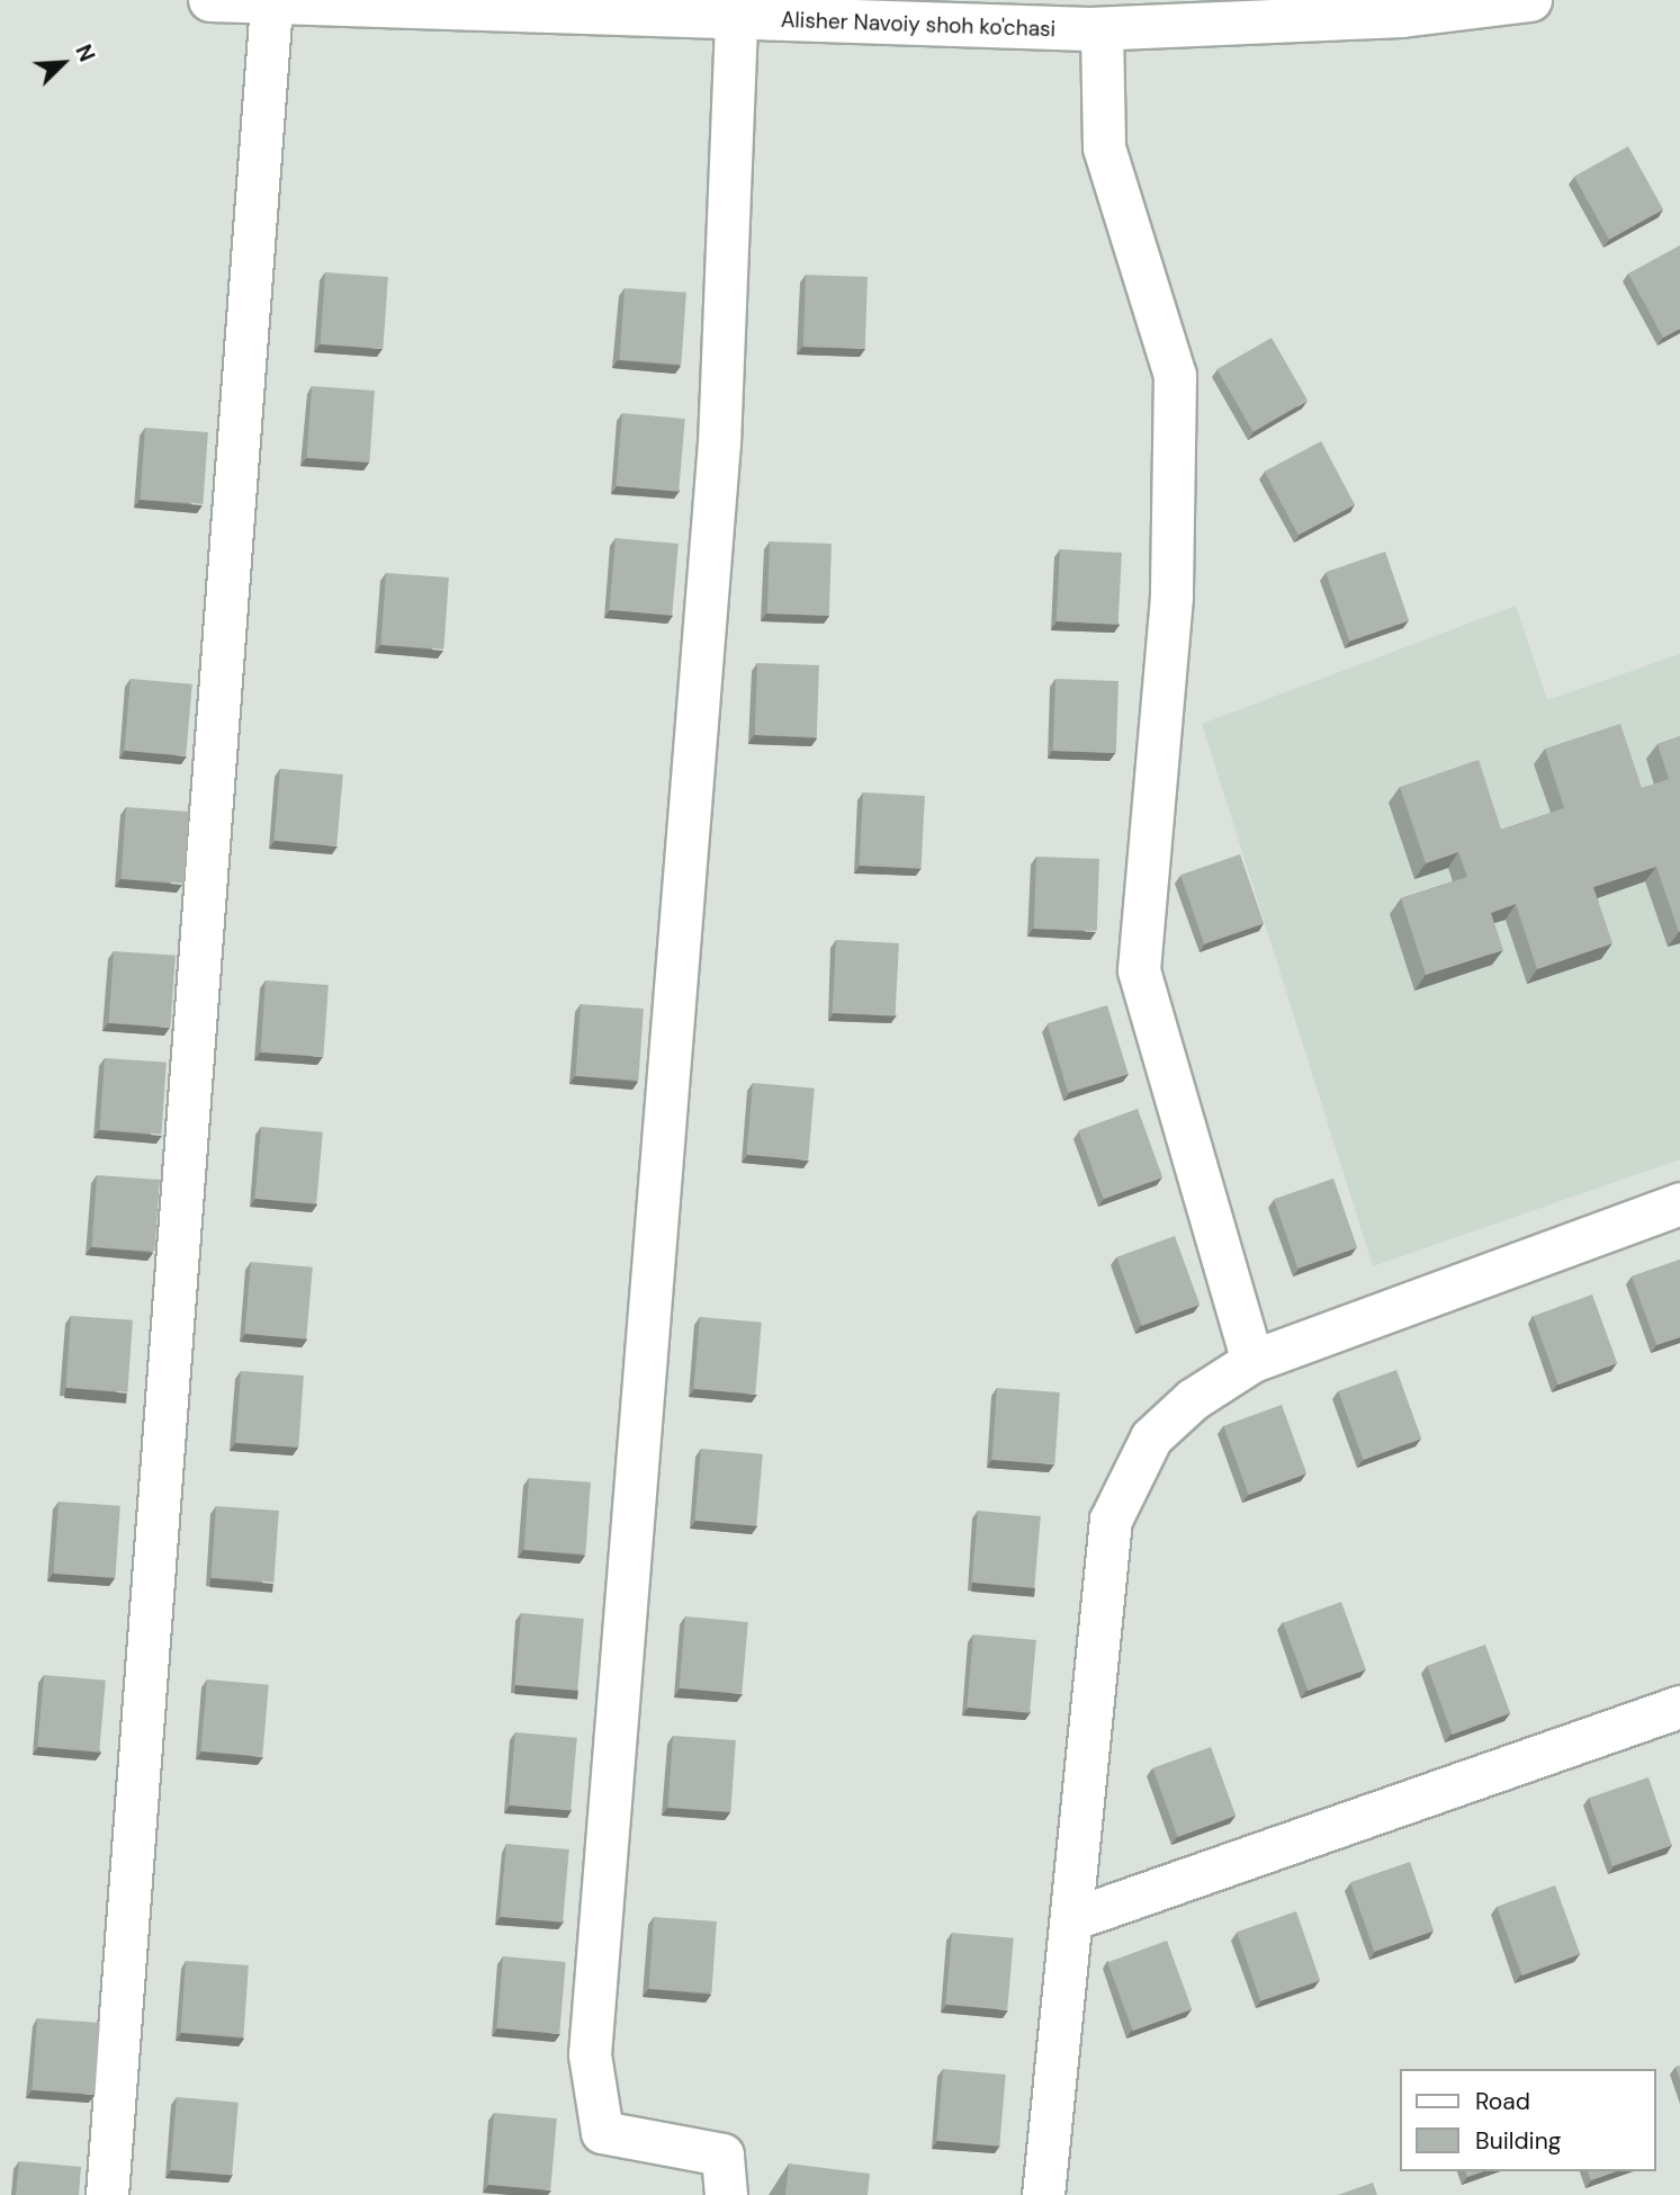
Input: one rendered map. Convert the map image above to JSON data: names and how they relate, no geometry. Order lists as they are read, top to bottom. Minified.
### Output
{"streets":{"main road":["Alisher Navoiy shoh ko'chasi"]},"legend":["Road","Building"],"north":"top right"}
